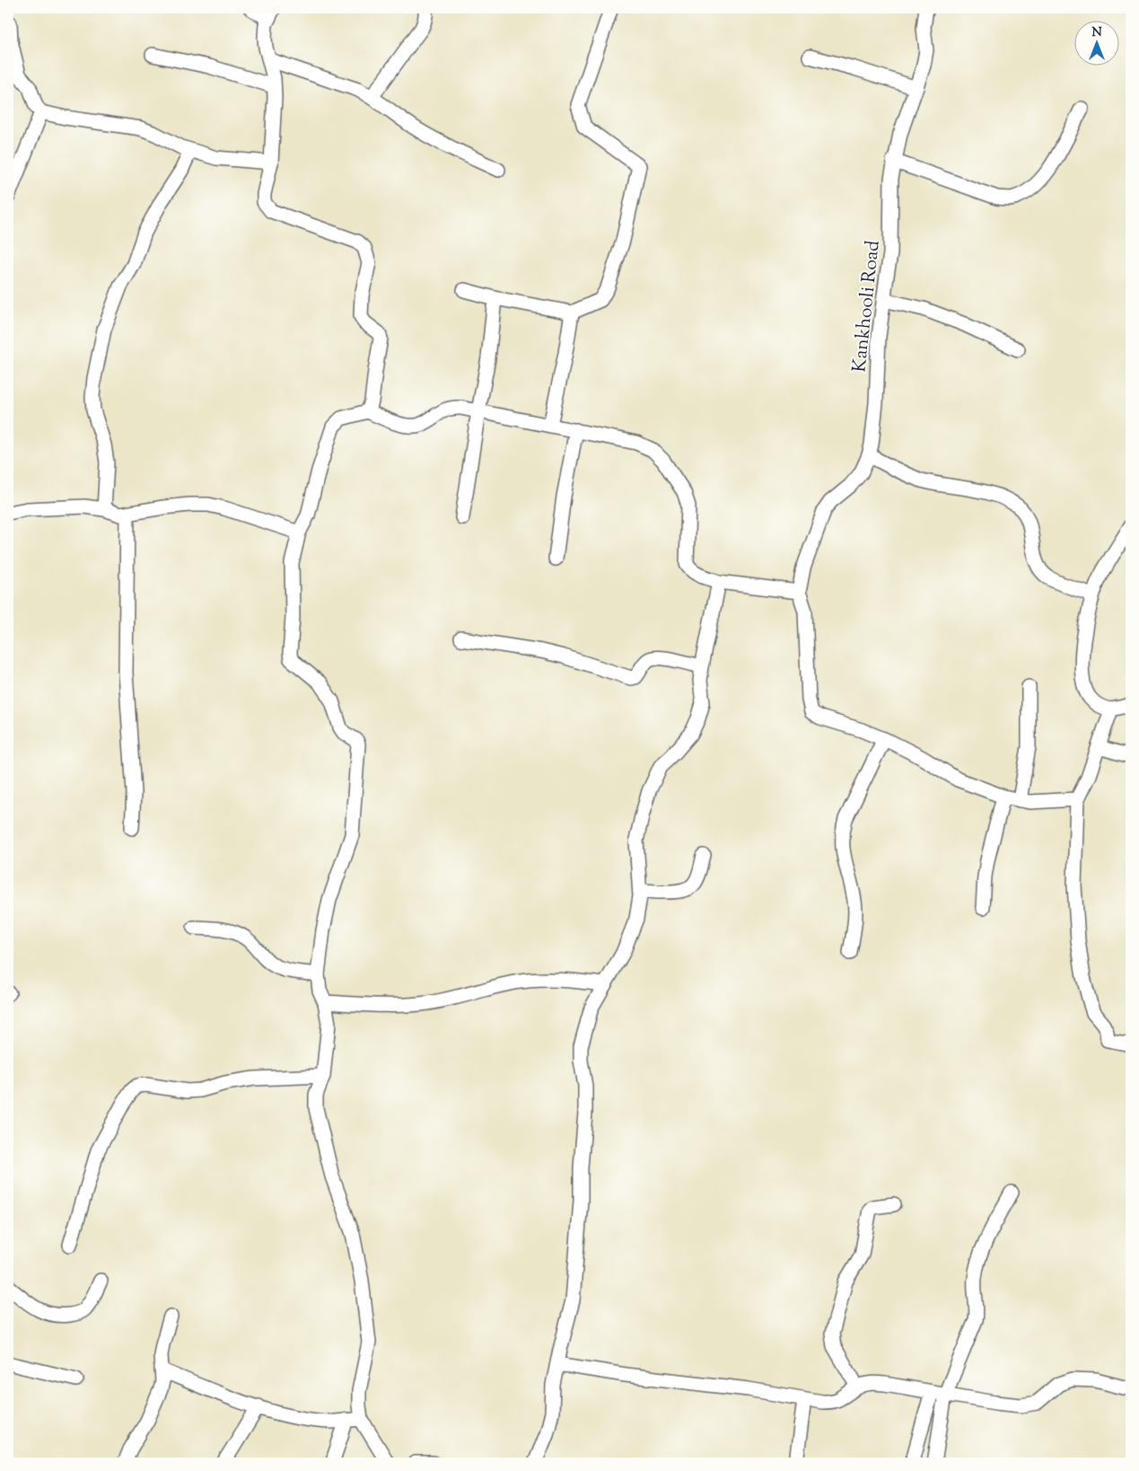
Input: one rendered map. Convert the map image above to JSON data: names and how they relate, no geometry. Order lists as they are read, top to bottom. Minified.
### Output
{"streets":{"street":["Kankhooli Road"]},"north":"top"}
